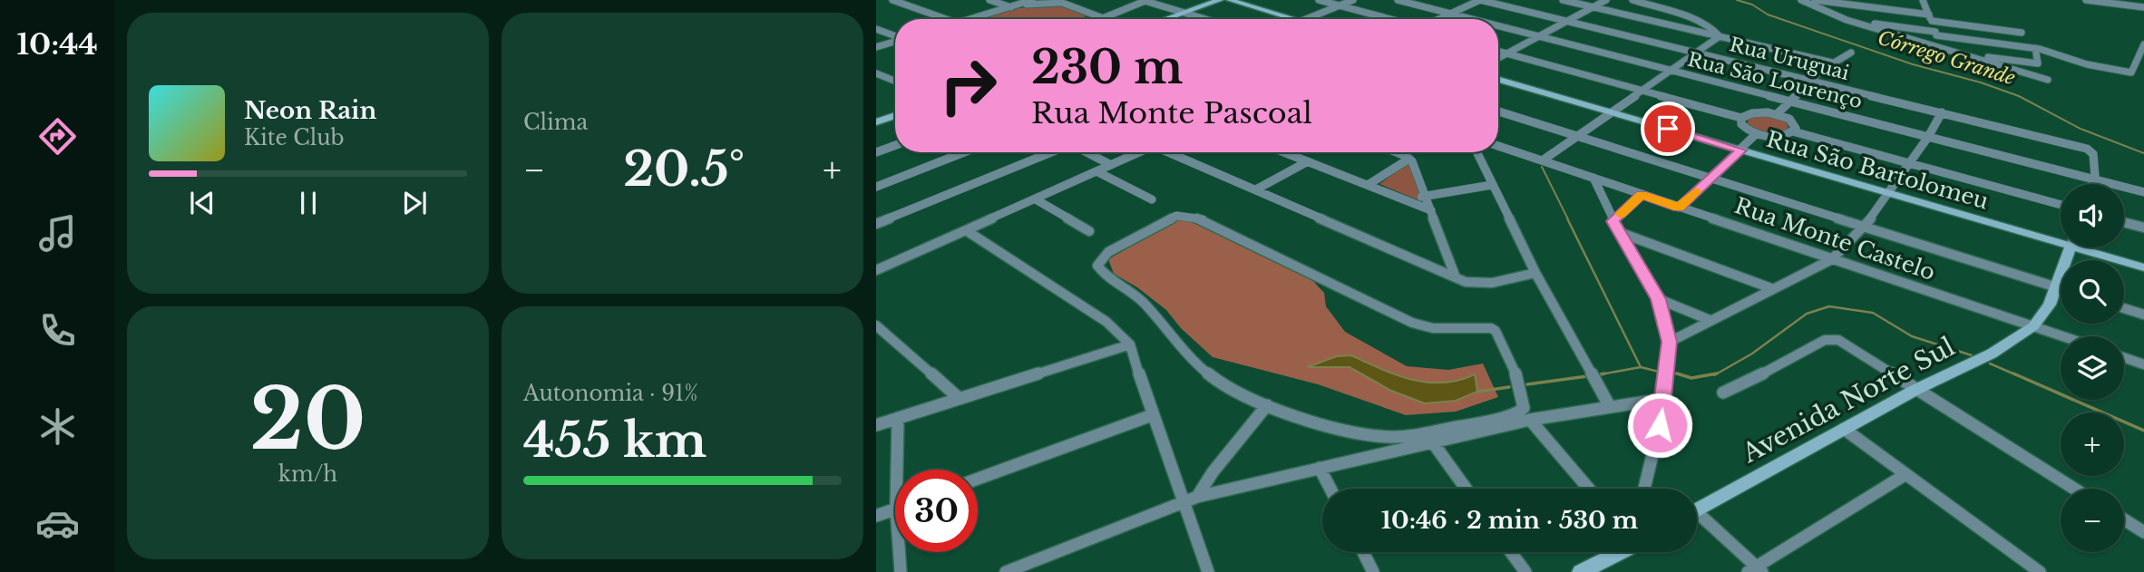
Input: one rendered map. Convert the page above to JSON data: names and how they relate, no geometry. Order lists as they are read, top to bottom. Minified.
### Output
{"streets":{"street":["Rua Uruguai","Rua São Lourenço","Rua São Bartolomeu","Rua Monte Castelo","Avenida Norte Sul"]},"crossings":[["Rua Uruguai","Rua São Lourenço"],["Rua Monte Castelo","Avenida Norte Sul"]],"water":["Córrego Grande"],"page":{"tabs":"10:44","tile":["Clima",["20","km/h"],["Autonomia · 91%","455 km"]],"turn":["230 m","Rua Monte Pascoal"],"song":["Neon Rain","Kite Club"],"heat":["−","20.5°","+"],"map_buttons":["+","−"],"limit":"30","trip":"10:46 · 2 min · 530 m"}}
